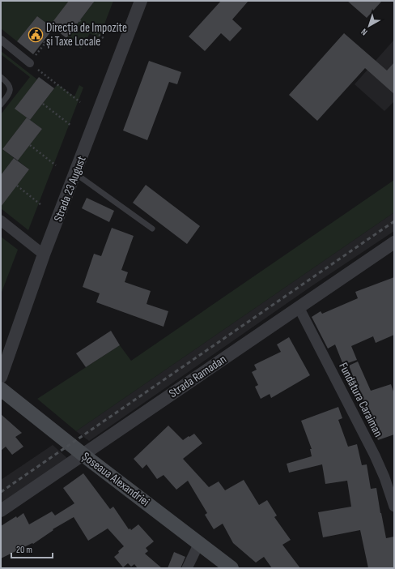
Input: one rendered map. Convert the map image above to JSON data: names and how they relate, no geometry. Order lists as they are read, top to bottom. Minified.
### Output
{"streets":{"main road":["Șoseaua Alexandriei"],"street":["Strada 23 August","Strada Ramadan","Fundătura Caraiman"]},"crossings":[["Strada Ramadan","Fundătura Caraiman"],["Strada Ramadan","Șoseaua Alexandriei"]],"places":{"public building":["Direcția de Impozite și Taxe Locale"]},"scale_bar":"20 m","north":"bottom left"}
